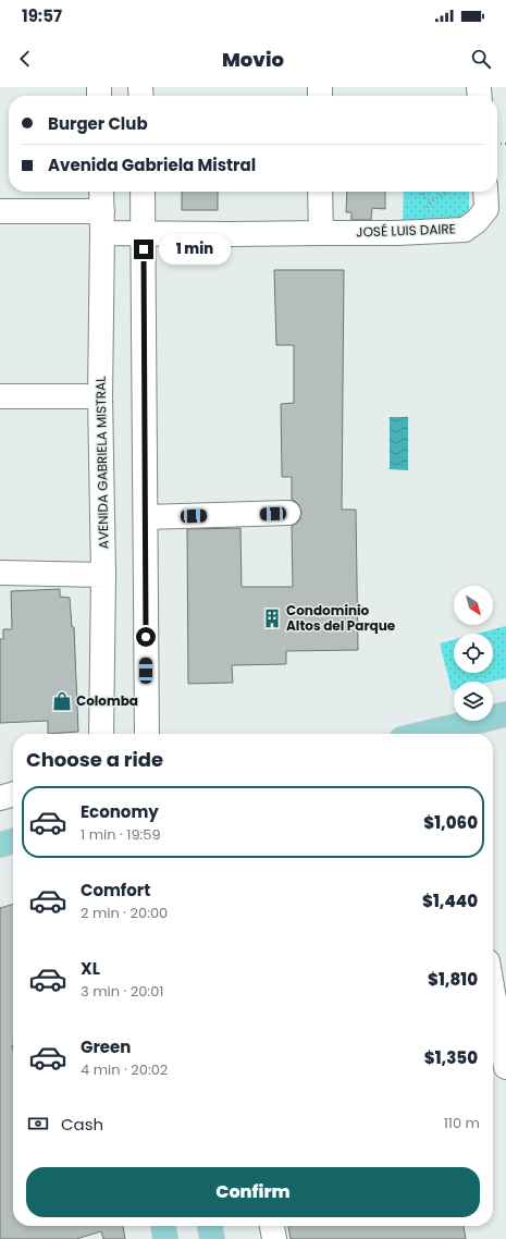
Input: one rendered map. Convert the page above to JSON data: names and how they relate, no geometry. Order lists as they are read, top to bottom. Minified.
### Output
{"streets":{"street":["JOSÉ LUIS DAIRE","AVENIDA GABRIELA MISTRAL"]},"crossings":[["JOSÉ LUIS DAIRE","AVENIDA GABRIELA MISTRAL"]],"places":{"building":["Condominio Altos del Parque"],"shop":["Colomba"]},"north":"bottom right","page":{"status":"19:57","header":"Movio","banner":["Burger Club","Avenida Gabriela Mistral"],"bubble":"1 min","heading":"Choose a ride","list":[{"name":"Economy","note":"1 min · 19:59","value":"$1,060"},{"name":"Comfort","note":"2 min · 20:00","value":"$1,440"},{"name":"XL","note":"3 min · 20:01","value":"$1,810"},{"name":"Green","note":"4 min · 20:02","value":"$1,350"}],"pay":["Cash","110 m"],"buttons":"Confirm"}}
